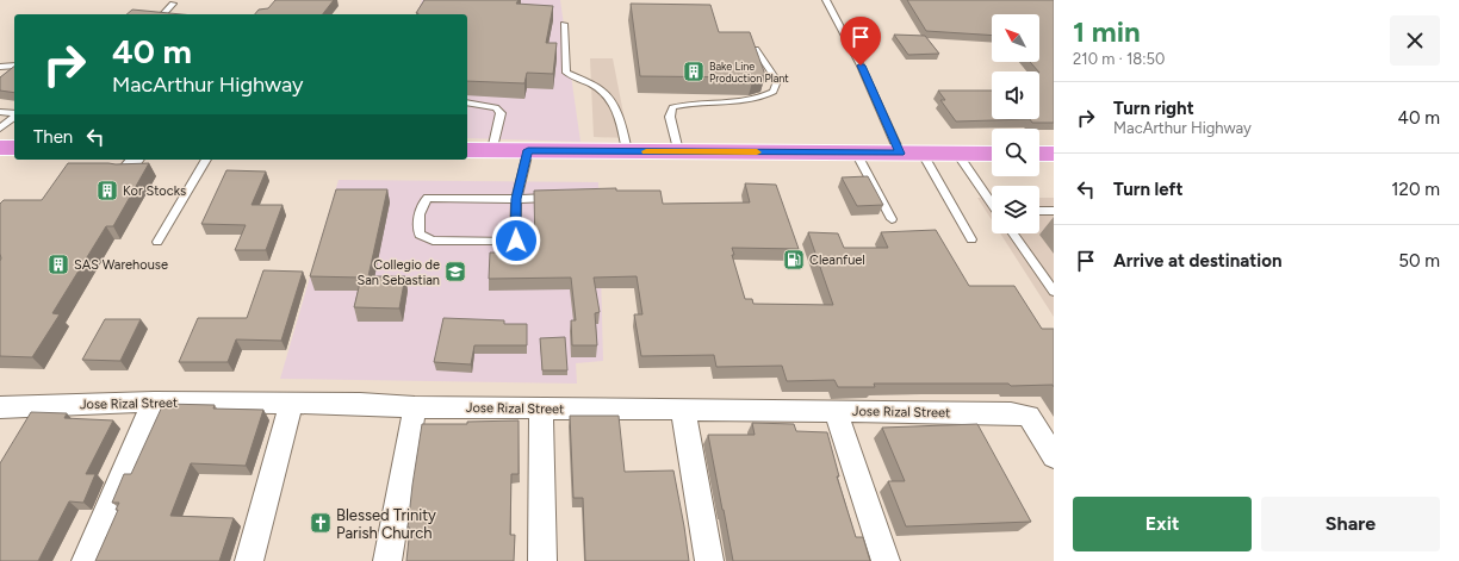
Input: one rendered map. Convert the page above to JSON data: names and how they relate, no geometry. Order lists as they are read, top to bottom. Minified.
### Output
{"streets":{"street":["Jose Rizal Street"]},"places":{"building":["Bake Line Production Plant","Kor Stocks","SAS Warehouse"],"fuel station":["Cleanfuel"],"school or university":["Collegio de San Sebastian"],"church":["Blessed Trinity Parish Church"]},"north":"top left","page":{"heading":["1 min","210 m · 18:50"],"turn":["40 m","MacArthur Highway"],"list":[{"name":"Turn right","note":"MacArthur Highway","value":"40 m"},{"name":"Turn left","value":"120 m"},{"name":"Arrive at destination","value":"50 m"}],"then":"Then","buttons":["Exit","Share"]}}
